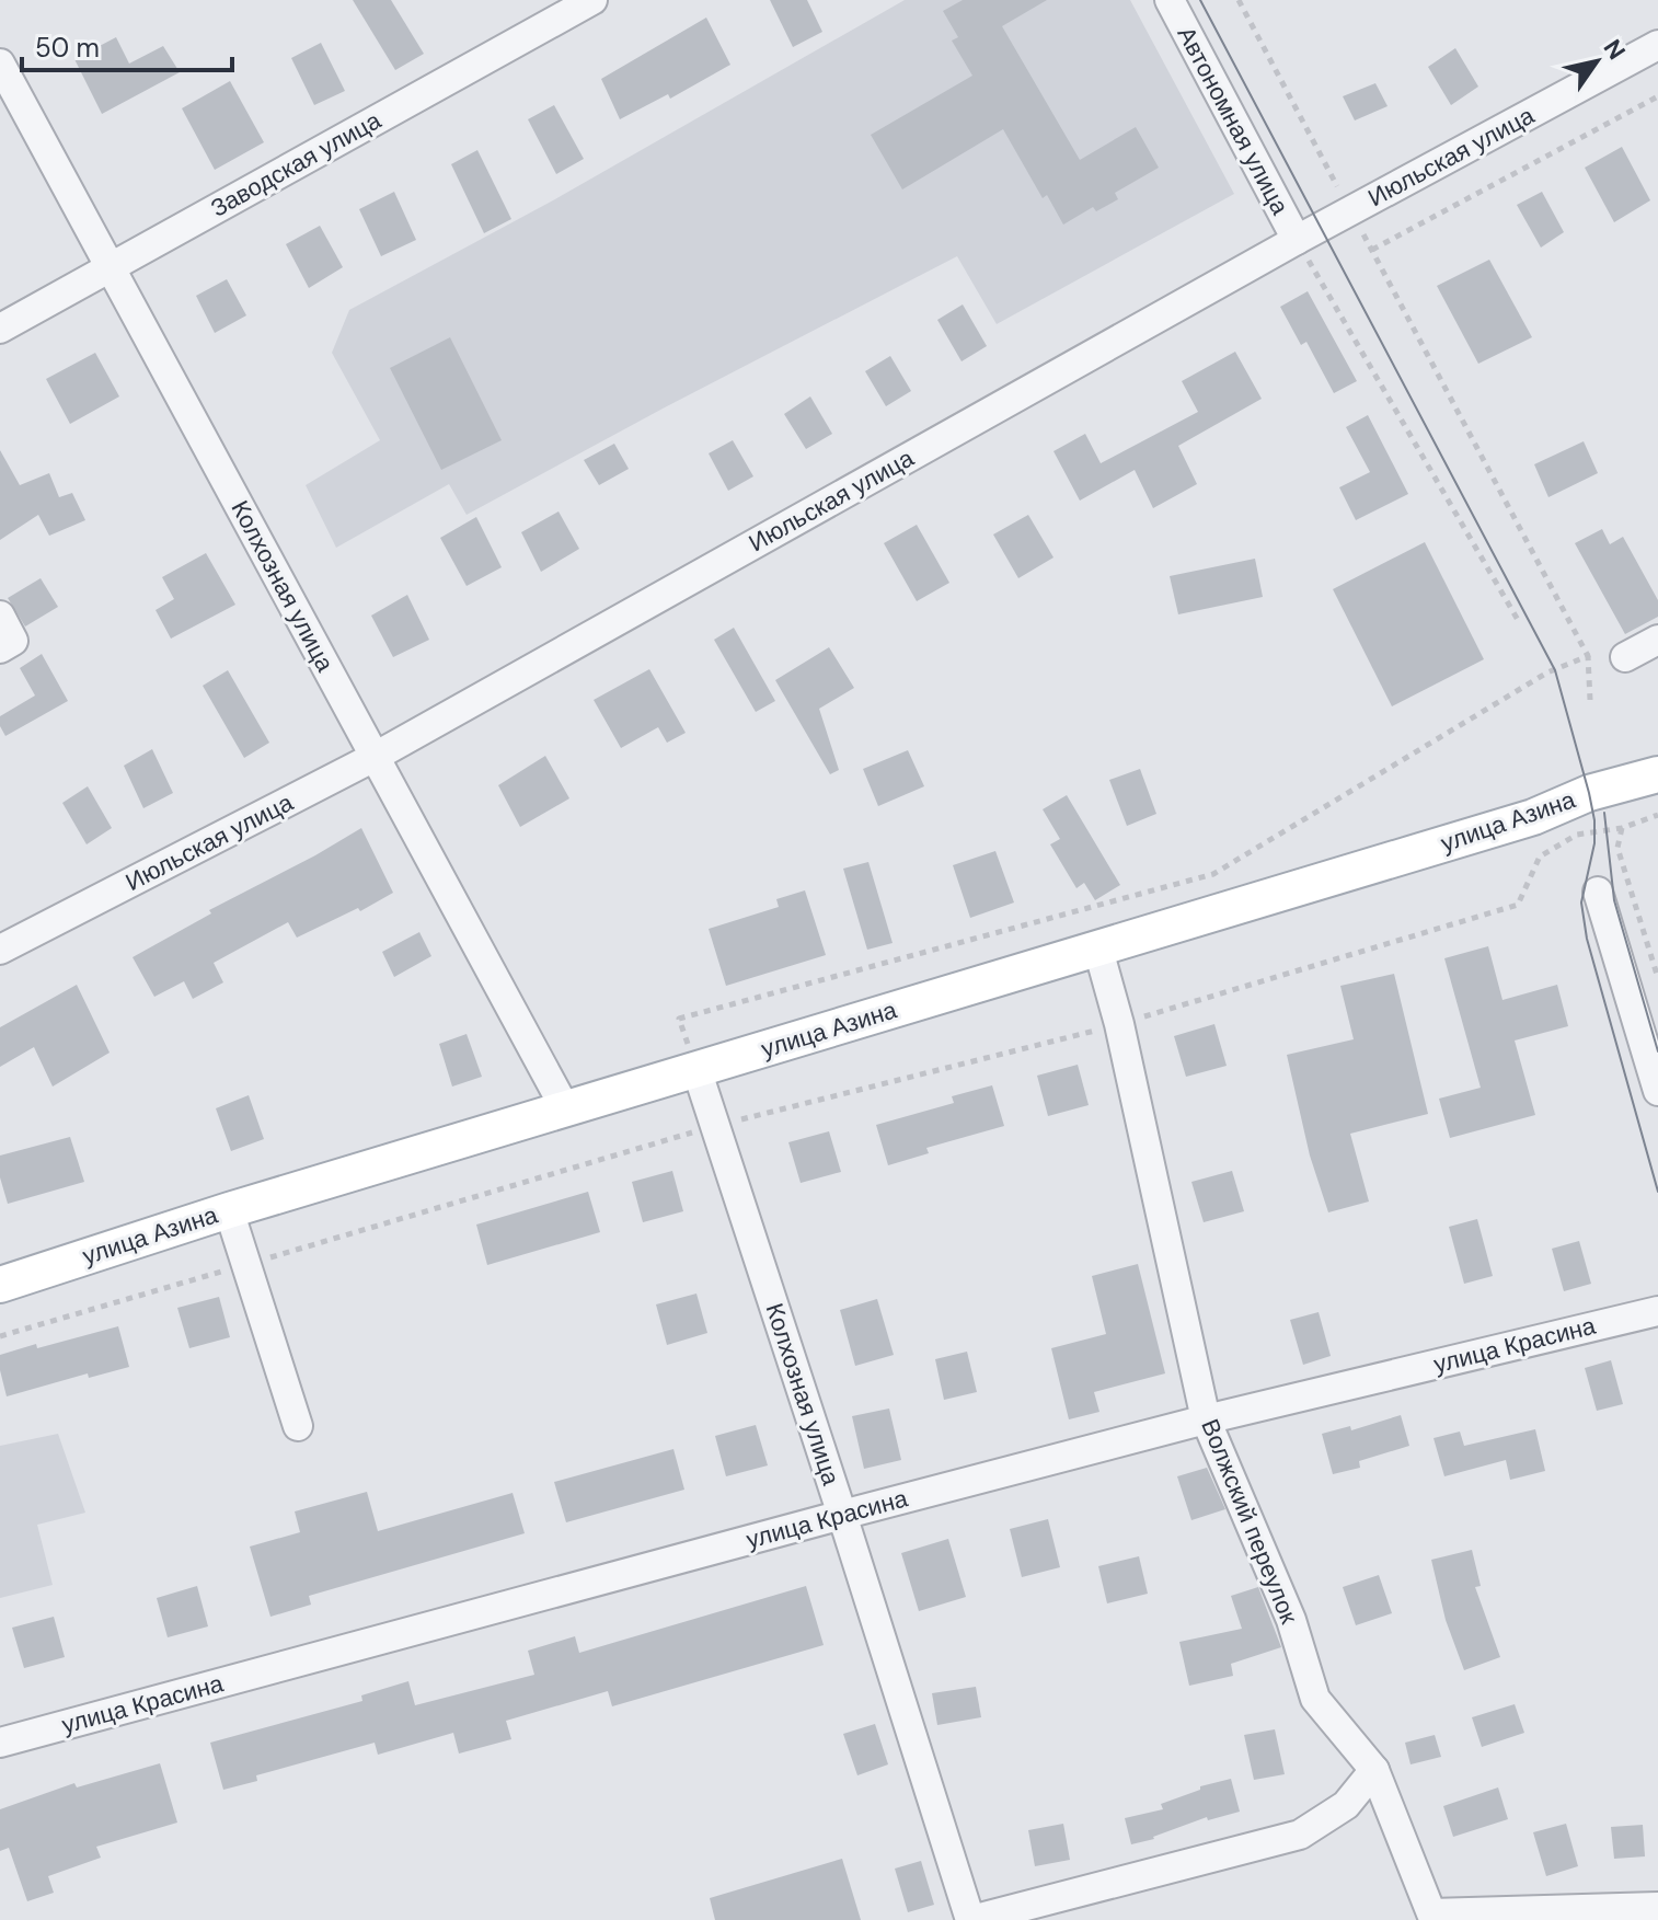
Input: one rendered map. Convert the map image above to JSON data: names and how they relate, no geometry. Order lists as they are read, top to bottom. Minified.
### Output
{"streets":{"main road":["улица Азина"],"street":["Автономная улица","Июльская улица","Заводская улица","Колхозная улица","улица Красина","Волжский переулок"]},"crossings":[["Автономная улица","Июльская улица"],["Июльская улица","Колхозная улица"],["Заводская улица","Колхозная улица"],["Колхозная улица","улица Азина"],["Колхозная улица","улица Красина"],["улица Азина","Волжский переулок"],["улица Красина","Волжский переулок"]],"scale_bar":"50 m","north":"top right"}
